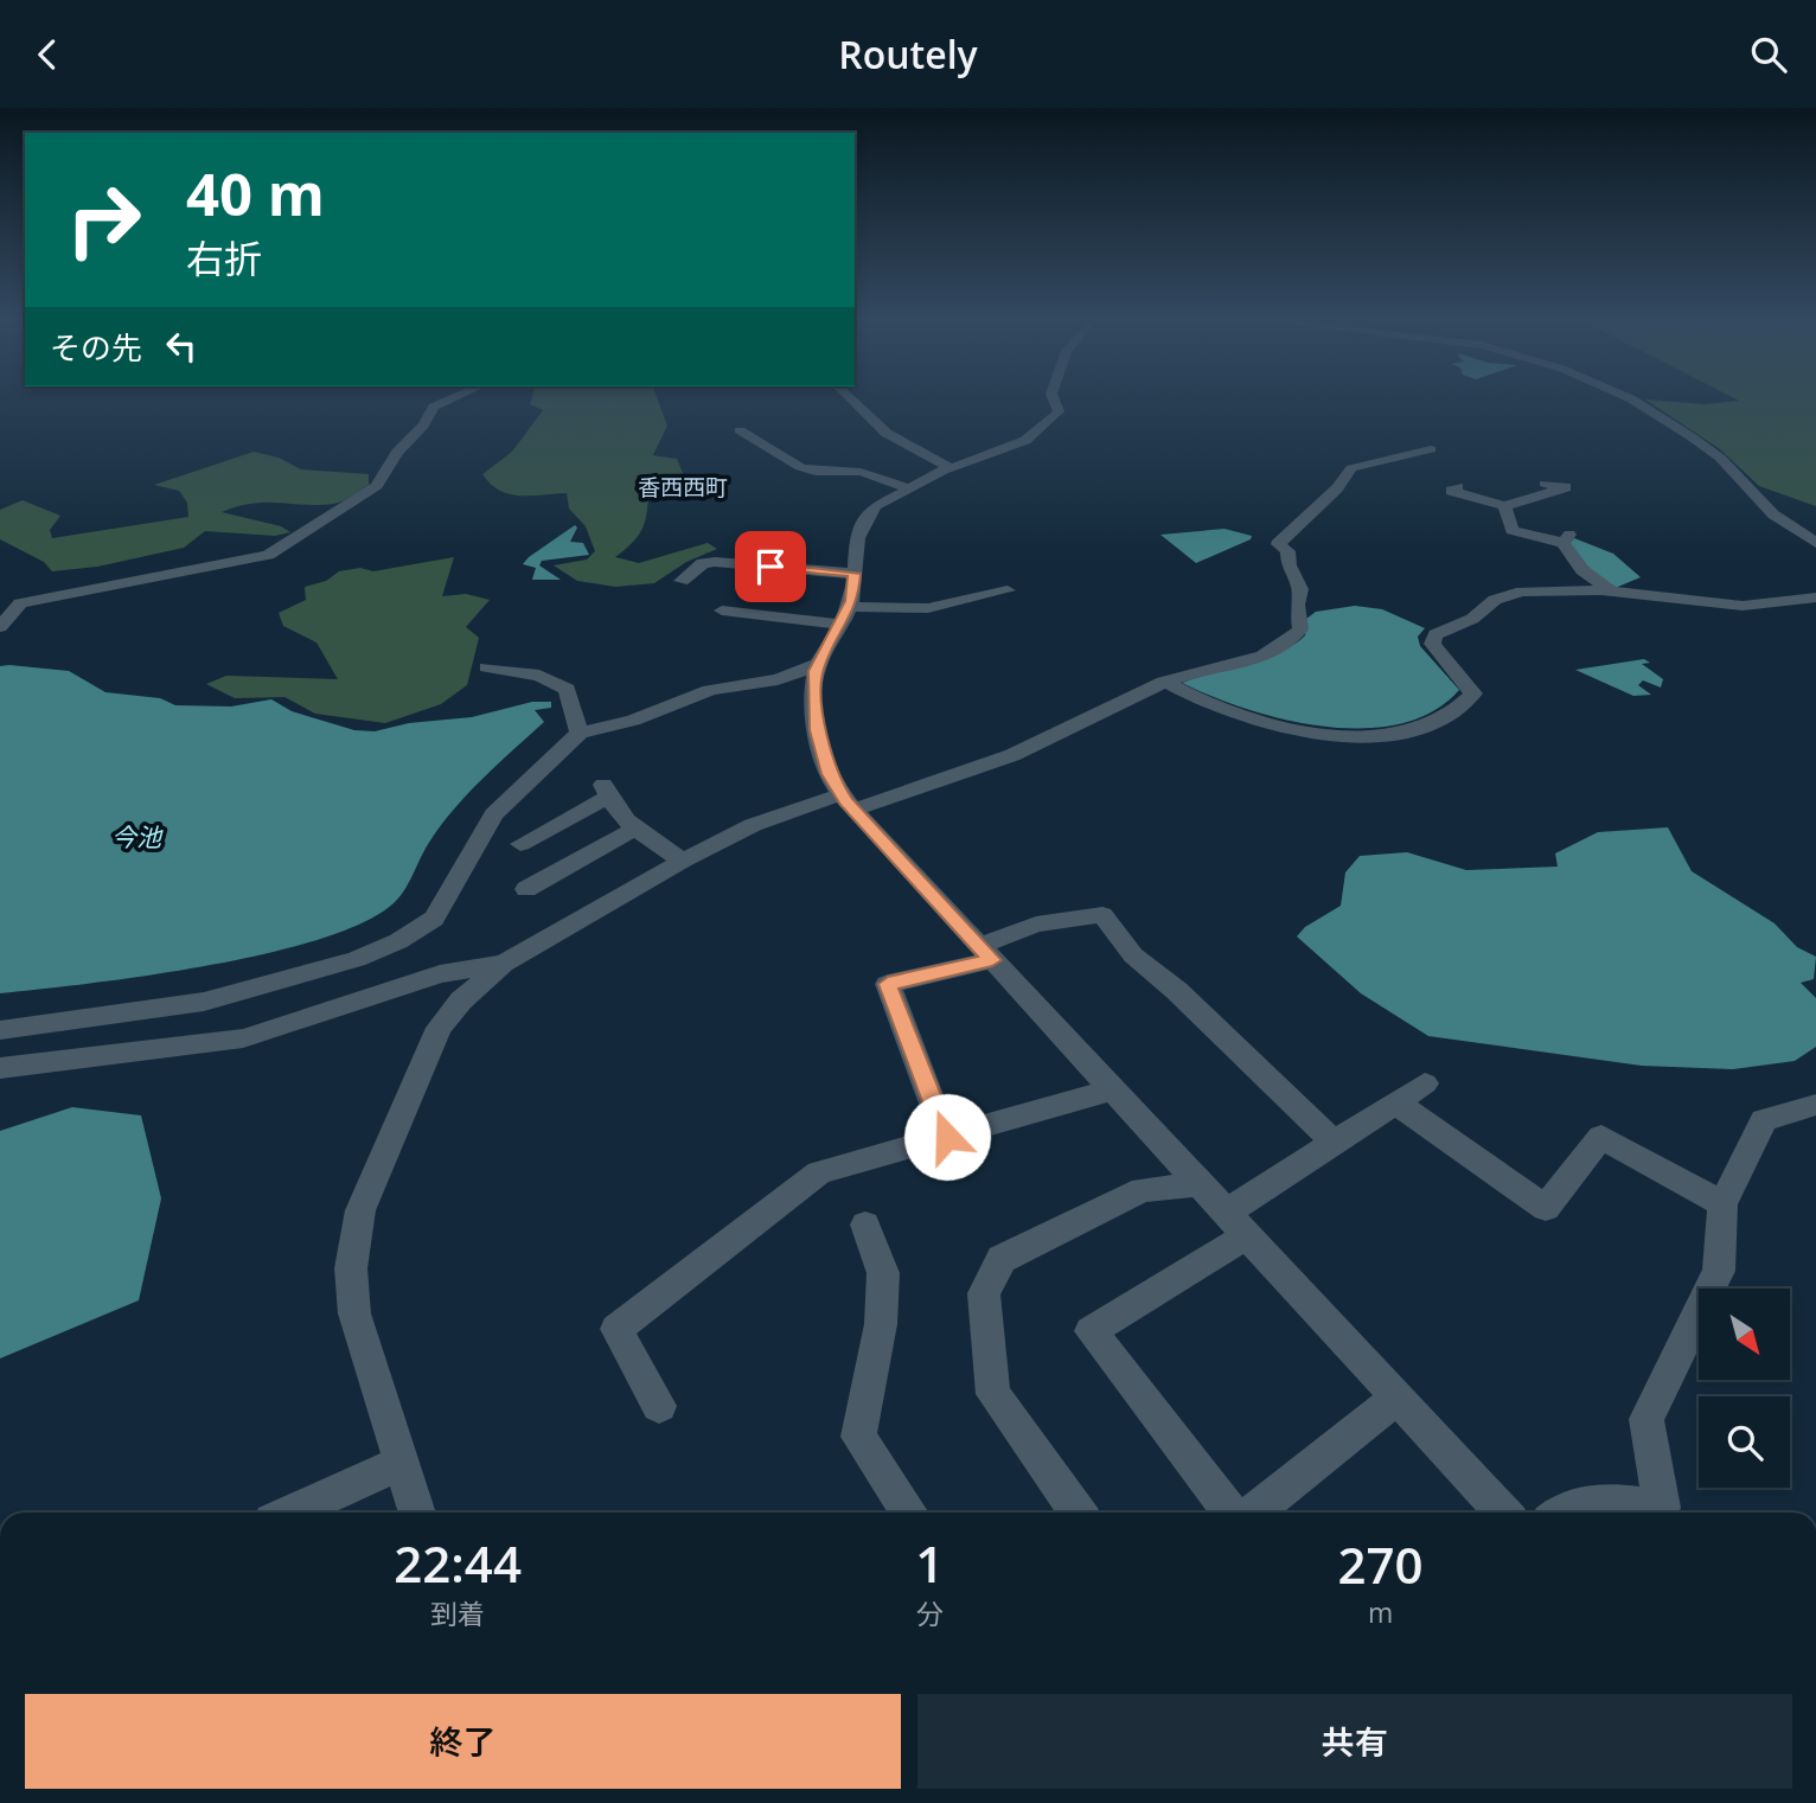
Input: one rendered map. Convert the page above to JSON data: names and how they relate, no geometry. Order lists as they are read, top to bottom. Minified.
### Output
{"districts":["香西西町"],"water":["今池"],"north":"bottom right","page":{"header":"Routely","turn":["40 m","右折"],"then":"その先","eta":["22:44","到着","1","分","270","m"],"buttons":["終了","共有"]}}
